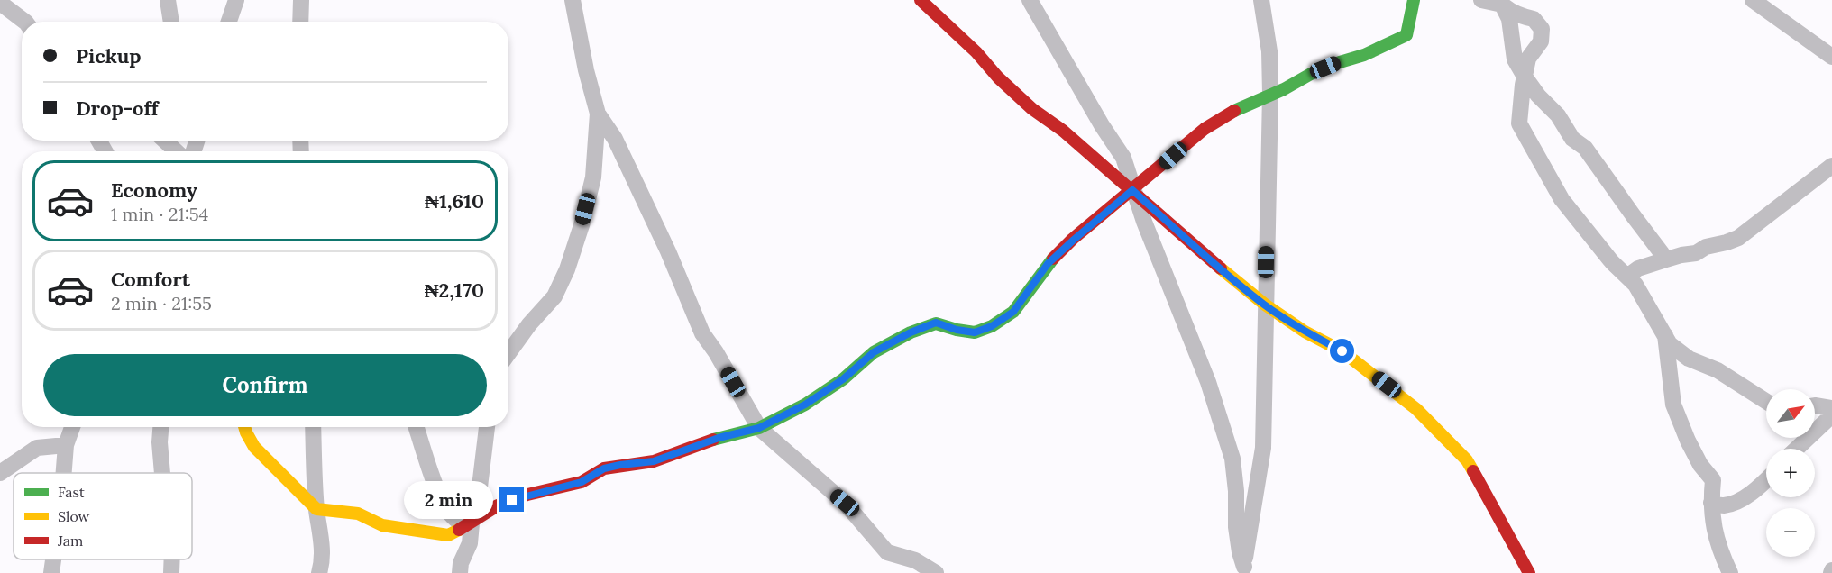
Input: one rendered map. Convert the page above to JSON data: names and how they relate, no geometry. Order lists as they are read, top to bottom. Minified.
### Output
{"legend":["Fast","Slow","Jam"],"north":"top right","page":{"banner":["Pickup","Drop-off"],"list":[{"name":"Economy","note":"1 min · 21:54","value":"₦1,610"},{"name":"Comfort","note":"2 min · 21:55","value":"₦2,170"}],"buttons":"Confirm","map_buttons":["+","−"],"bubble":"2 min"}}
